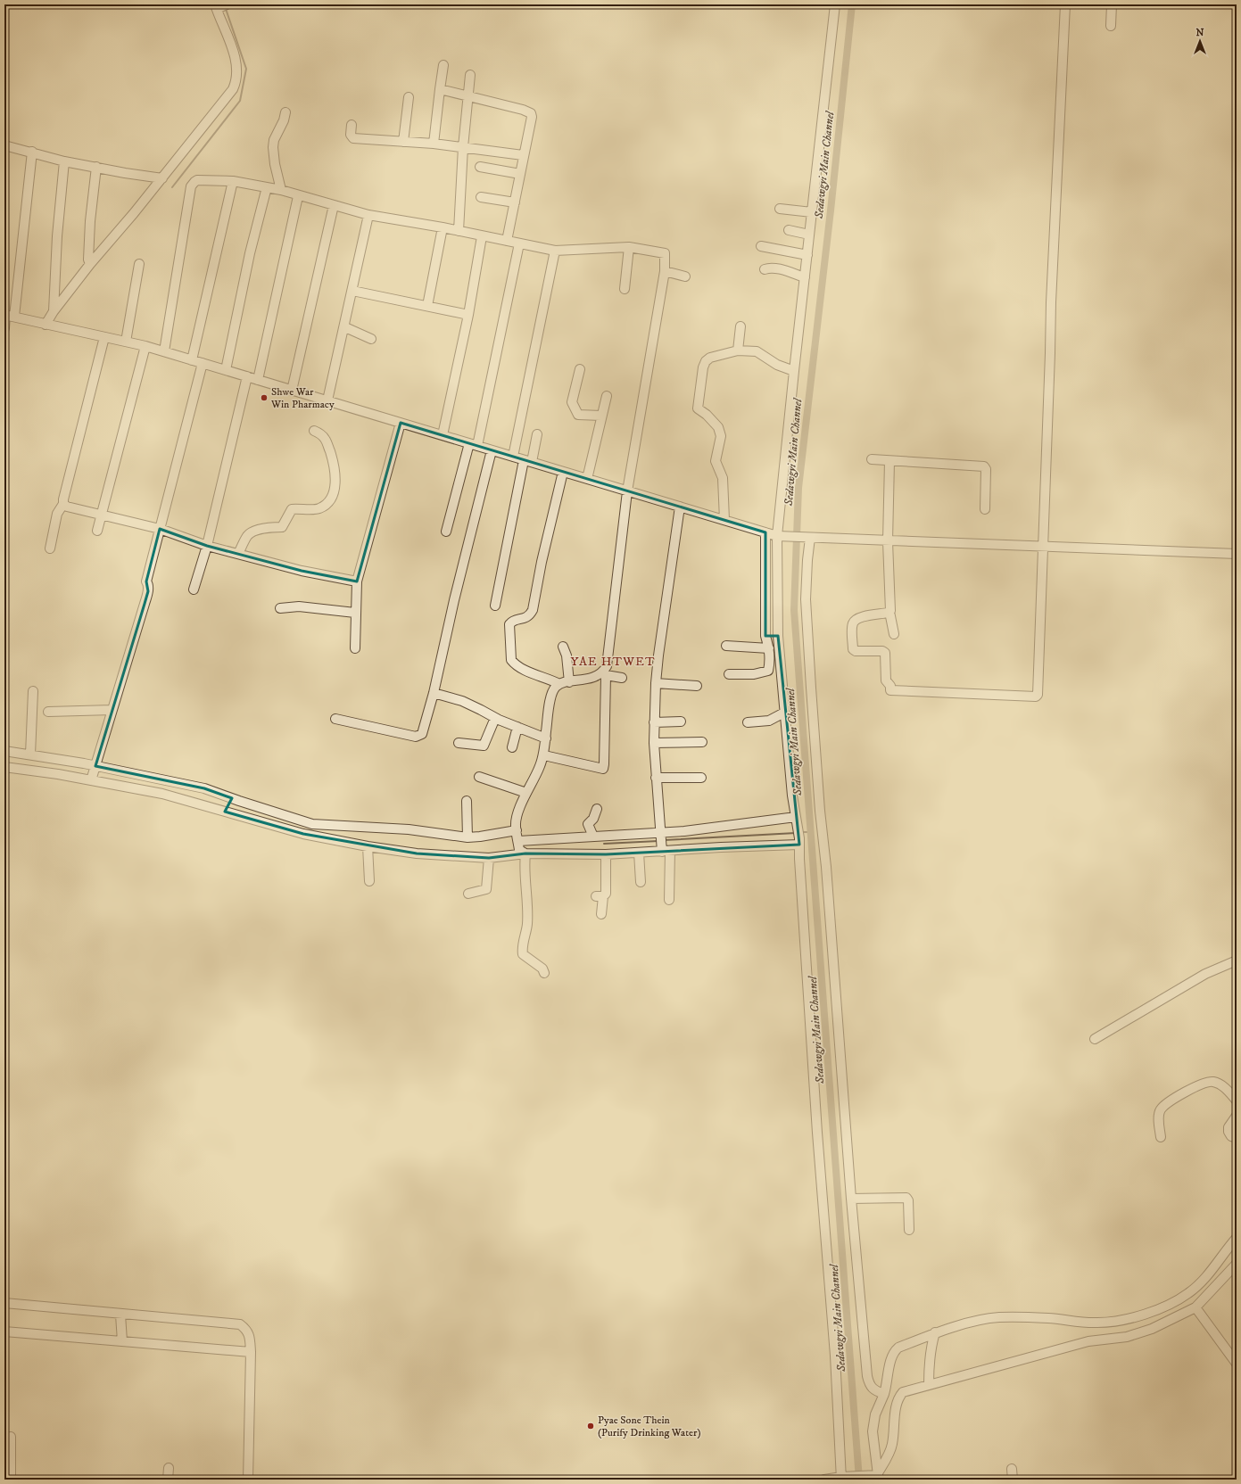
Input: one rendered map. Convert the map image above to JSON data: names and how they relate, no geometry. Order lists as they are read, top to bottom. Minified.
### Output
{"districts":["YAE HTWET"],"water":["Sedawgyi Main Channel"],"places":["Shwe War Win Pharmacy","Pyae Sone Thein (Purify Drinking Water)"],"north":"top"}
